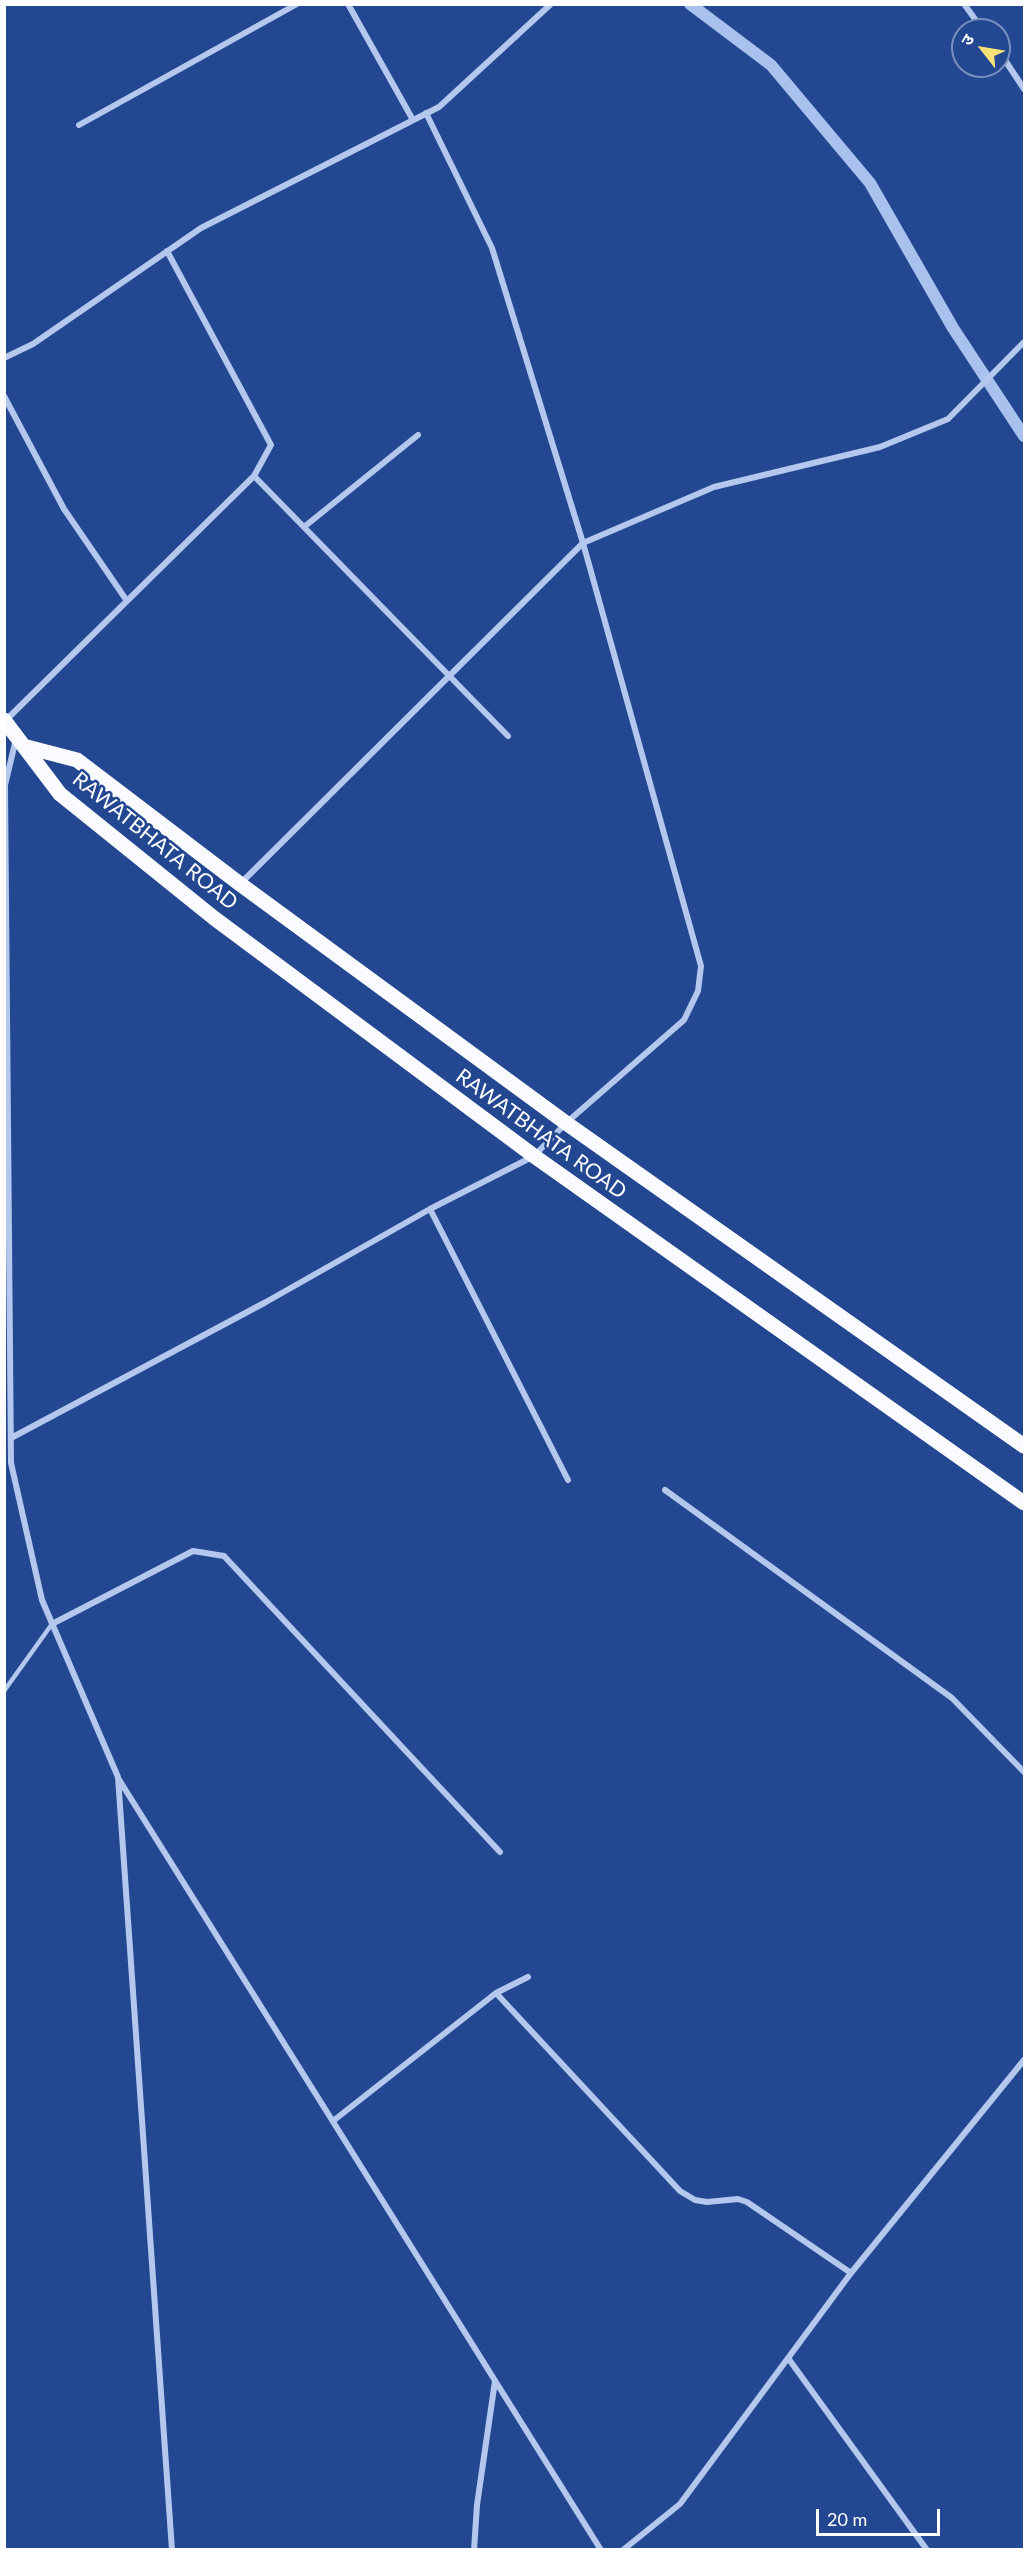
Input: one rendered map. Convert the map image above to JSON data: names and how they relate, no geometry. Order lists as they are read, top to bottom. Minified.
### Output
{"streets":{"main road":["RAWATBHATA ROAD"]},"scale_bar":"20 m","north":"top left"}
